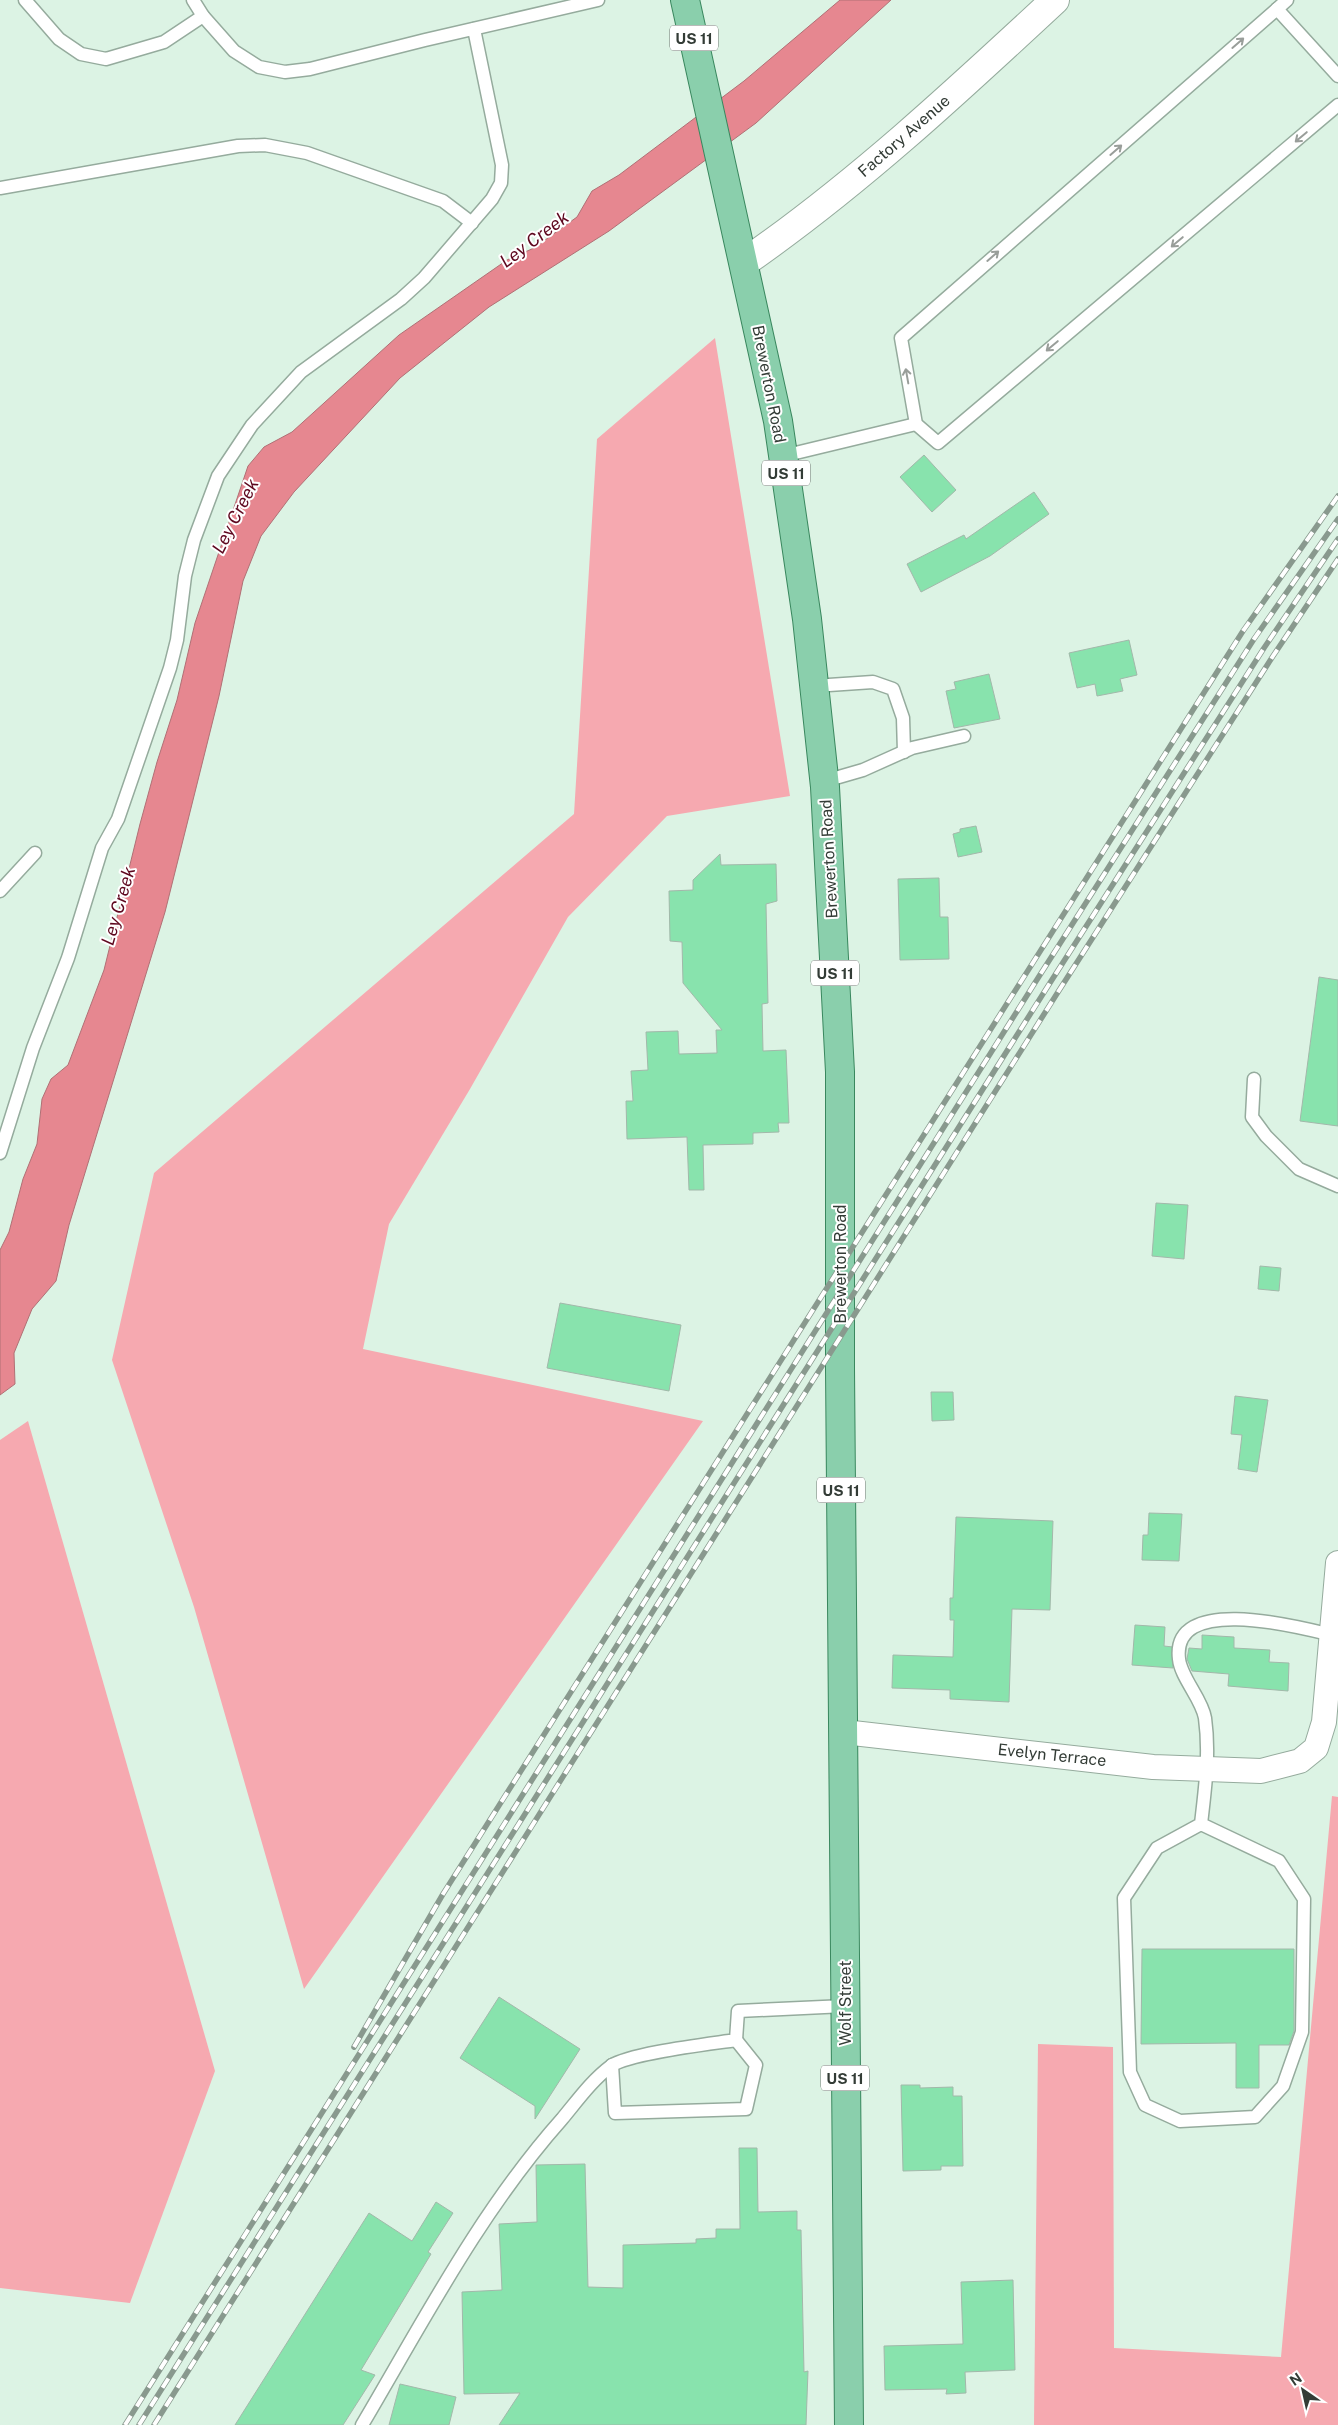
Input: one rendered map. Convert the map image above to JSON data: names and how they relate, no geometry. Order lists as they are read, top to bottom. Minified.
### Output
{"streets":{"main road":["US 11","Brewerton Road","Wolf Street"],"street":["Factory Avenue","Evelyn Terrace"]},"crossings":[["Factory Avenue","Brewerton Road"],["Brewerton Road","Evelyn Terrace"],["Brewerton Road","Wolf Street"],["Evelyn Terrace","Wolf Street"]],"water":["Ley Creek"],"north":"top left"}
